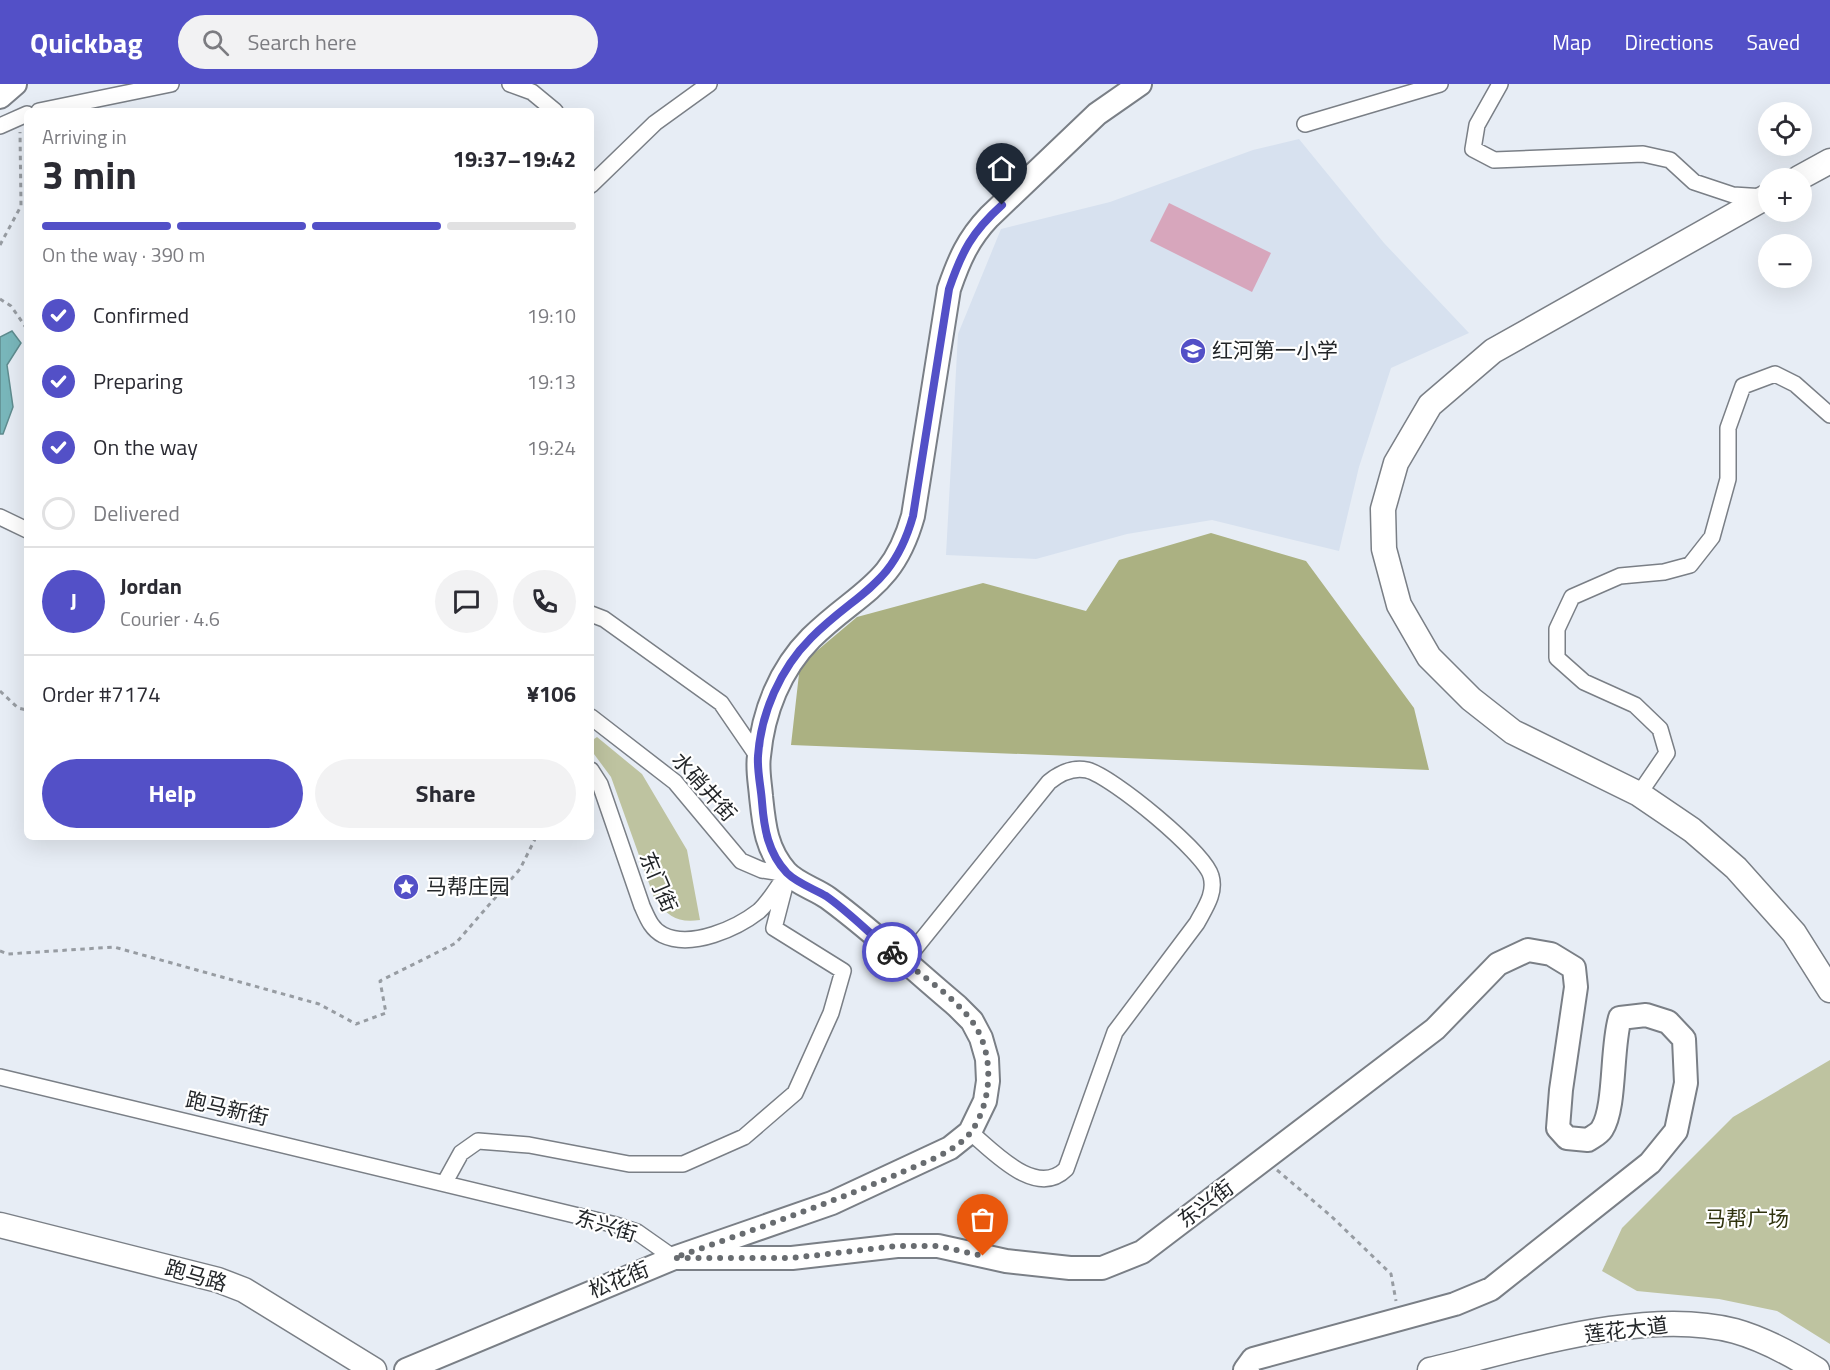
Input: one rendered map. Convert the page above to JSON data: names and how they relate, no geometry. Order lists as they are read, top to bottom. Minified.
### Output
{"streets":{"main road":["跑马路","莲花大道"],"street":["水硝井街","东门街","跑马新街","东兴街","松花街"]},"crossings":[["水硝井街","东门街"],["水硝井街","松花街"],["东门街","松花街"],["跑马新街","东兴街"],["东兴街","松花街"]],"parks":["马帮广场"],"places":{"school or university":["红河第一小学"],"place":["马帮庄园"]},"page":{"header":"Quickbag","search":"Search here","nav":["Map","Directions","Saved"],"map_buttons":["+","−"],"heading":["3 min","Arriving in","19:37–19:42"],"panel":["Jordan","Courier · 4.6","Order #7174","¥106"],"bar":"On the way · 390 m","list":[["Confirmed","19:10"],["Preparing","19:13"],["On the way","19:24"],"Delivered"],"round":"J","buttons":["Help","Share"]}}
